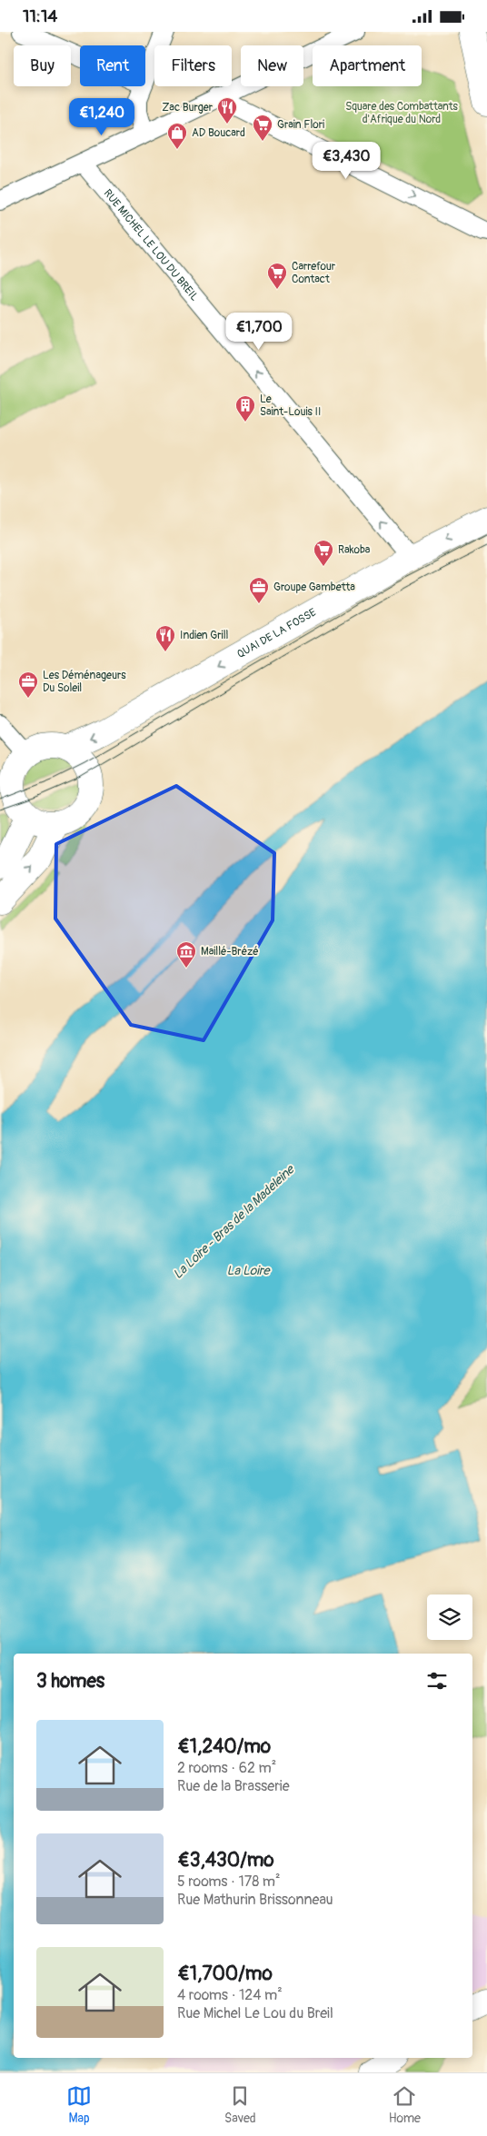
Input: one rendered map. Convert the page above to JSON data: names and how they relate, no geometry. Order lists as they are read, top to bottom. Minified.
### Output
{"streets":{"main road":["QUAI DE LA FOSSE"],"street":["RUE MICHEL LE LOU DU BREIL"]},"crossings":[["RUE MICHEL LE LOU DU BREIL","QUAI DE LA FOSSE"]],"one_way":["RUE MICHEL LE LOU DU BREIL","QUAI DE LA FOSSE"],"water":["La Loire - Bras de la Madeleine","La Loire"],"parks":["Square des Combattants d'Afrique du Nord"],"places":{"restaurant":["Zac Burger","Indien Grill"],"supermarket":["Grain Flori","Carrefour Contact","Rakoba"],"shop":["AD Boucard"],"building":["Le Saint-Louis II"],"office":["Groupe Gambetta","Les Déménageurs Du Soleil"],"museum":["Maillé-Brézé"]},"page":{"status":"11:14","chip":["Buy","Rent","Filters","New","Apartment"],"price":["€1,240","€3,430","€1,700"],"heading":"3 homes","list":[{"name":"€1,240/mo","note":"2 rooms · 62 m² · Rue de la Brasserie"},{"name":"€3,430/mo","note":"5 rooms · 178 m² · Rue Mathurin Brissonneau"},{"name":"€1,700/mo","note":"4 rooms · 124 m² · Rue Michel Le Lou du Breil"}],"tabs":["Map","Saved","Home"]}}
